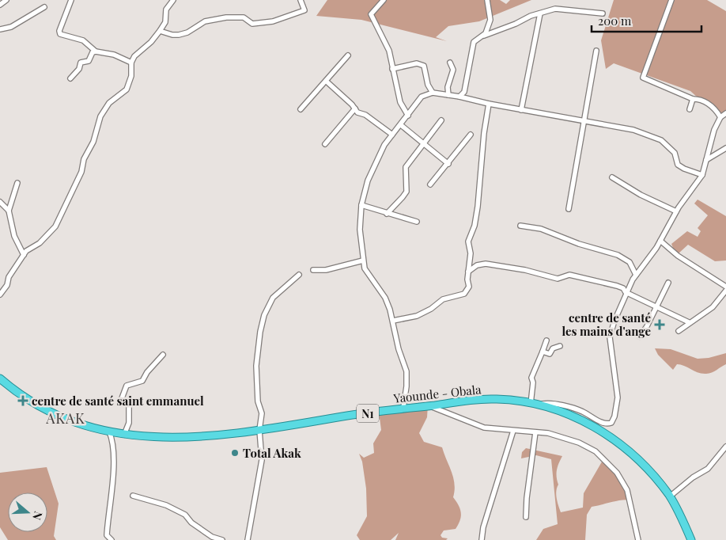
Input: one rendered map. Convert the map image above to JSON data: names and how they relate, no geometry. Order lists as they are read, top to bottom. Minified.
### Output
{"streets":{"highway":["Yaounde - Obala","N1"]},"districts":["AKAK"],"places":{"health":["centre de santé les mains d'ange","centre de santé saint emmanuel"],"other":["Total Akak"]},"scale_bar":"200 m","north":"right"}
